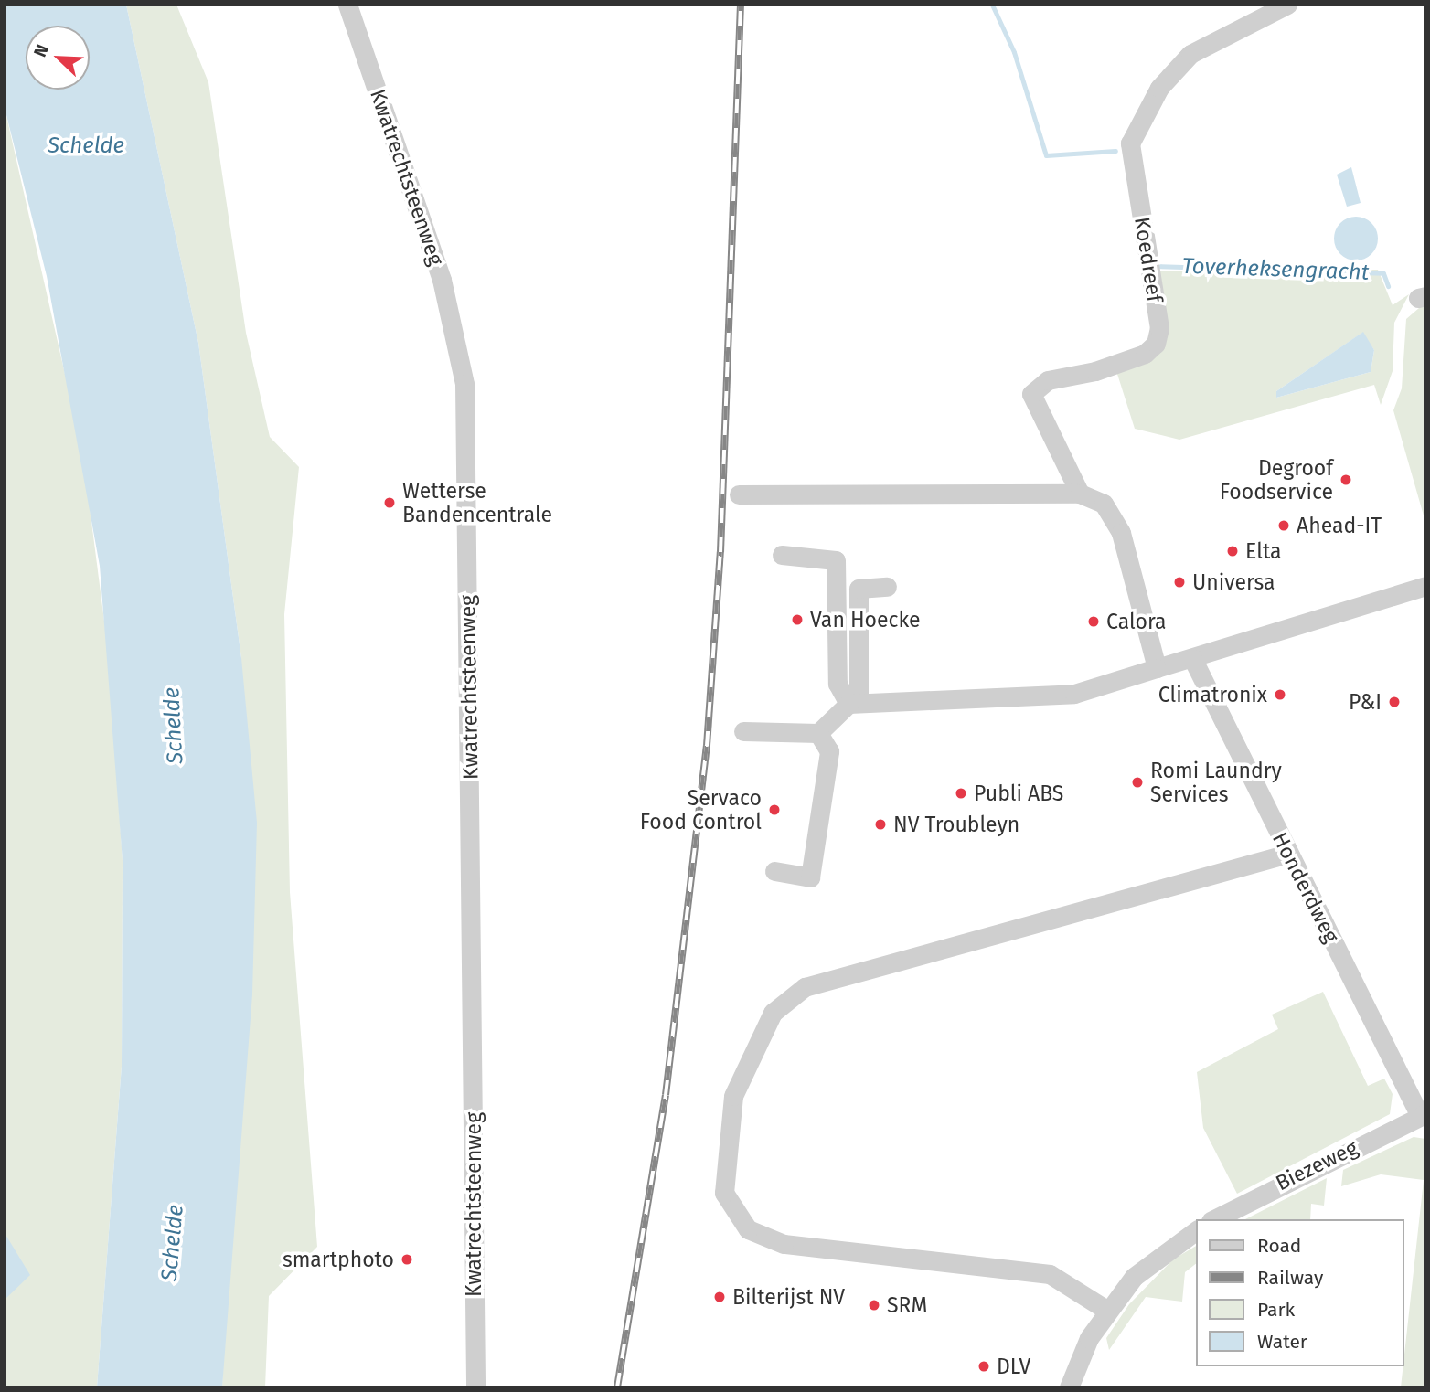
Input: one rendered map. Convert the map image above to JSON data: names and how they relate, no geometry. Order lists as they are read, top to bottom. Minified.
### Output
{"streets":{"street":["Kwatrechtsteenweg","Koedreef","Honderdweg","Biezeweg"]},"crossings":[["Honderdweg","Biezeweg"]],"water":["Schelde","Toverheksengracht"],"places":["Degroof Foodservice","Wetterse Bandencentrale","Ahead-IT","Elta","Universa","Van Hoecke","Calora","Climatronix","P&I","Romi Laundry Services","Publi ABS","Servaco Food Control","NV Troubleyn","smartphoto","Bilterijst NV","SRM","DLV"],"legend":["Road","Railway","Park","Water"],"north":"top left"}
